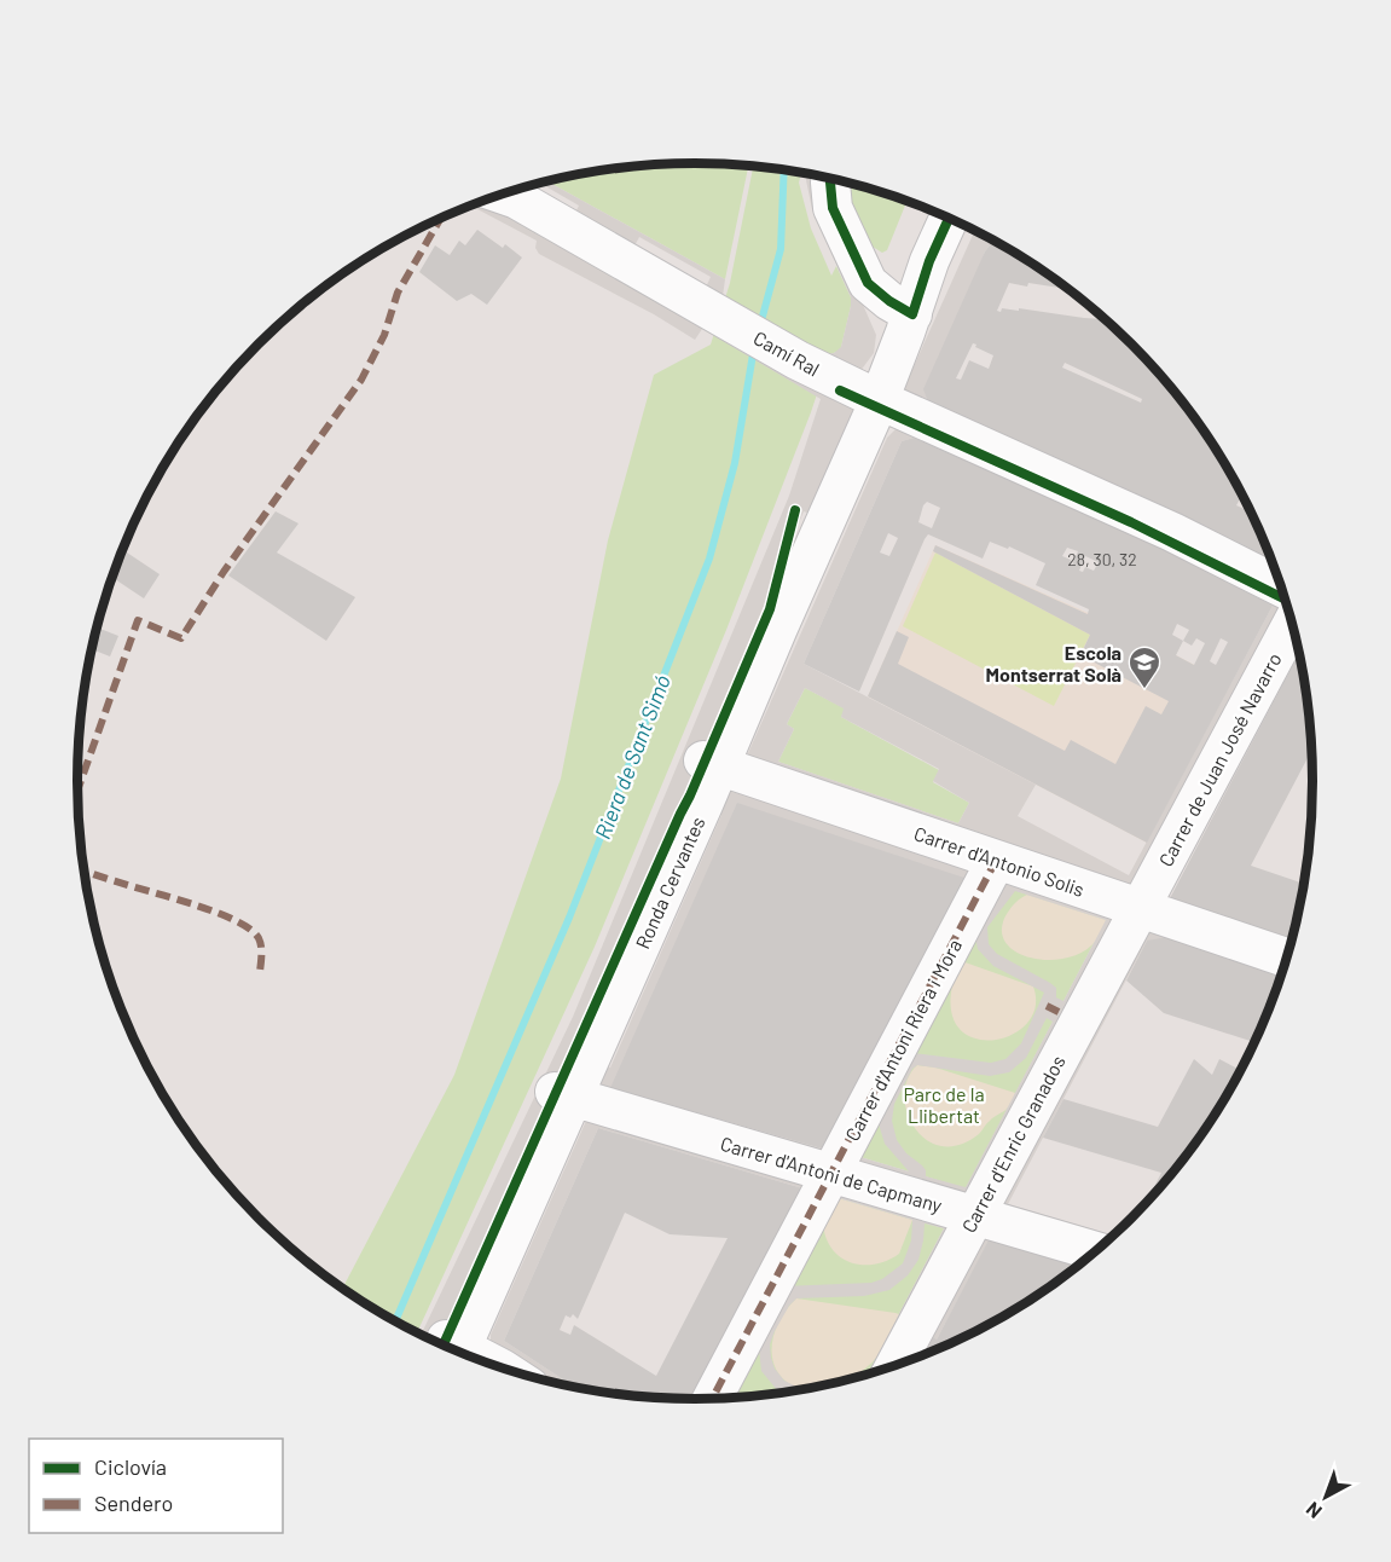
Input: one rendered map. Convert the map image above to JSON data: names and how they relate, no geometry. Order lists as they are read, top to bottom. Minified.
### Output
{"streets":{"street":["Camí Ral","Carrer de Juan José Navarro","Carrer d'Antonio Solis","Ronda Cervantes","Carrer d'Antoni Riera i Mora","Carrer d'Enric Granados","Carrer d'Antoni de Capmany"]},"crossings":[["Camí Ral","Ronda Cervantes"],["Carrer de Juan José Navarro","Carrer d'Antonio Solis"],["Carrer de Juan José Navarro","Carrer d'Enric Granados"],["Carrer d'Antonio Solis","Ronda Cervantes"],["Carrer d'Antonio Solis","Carrer d'Antoni Riera i Mora"],["Carrer d'Antonio Solis","Carrer d'Enric Granados"],["Ronda Cervantes","Carrer d'Antoni de Capmany"],["Carrer d'Antoni Riera i Mora","Carrer d'Antoni de Capmany"],["Carrer d'Enric Granados","Carrer d'Antoni de Capmany"]],"water":["Riera de Sant Simó"],"parks":["Parc de la Llibertat"],"places":{"school or university":["Escola Montserrat Solà"]},"house_numbers":["28, 30, 32"],"legend":["Ciclovía","Sendero"],"north":"bottom left"}
